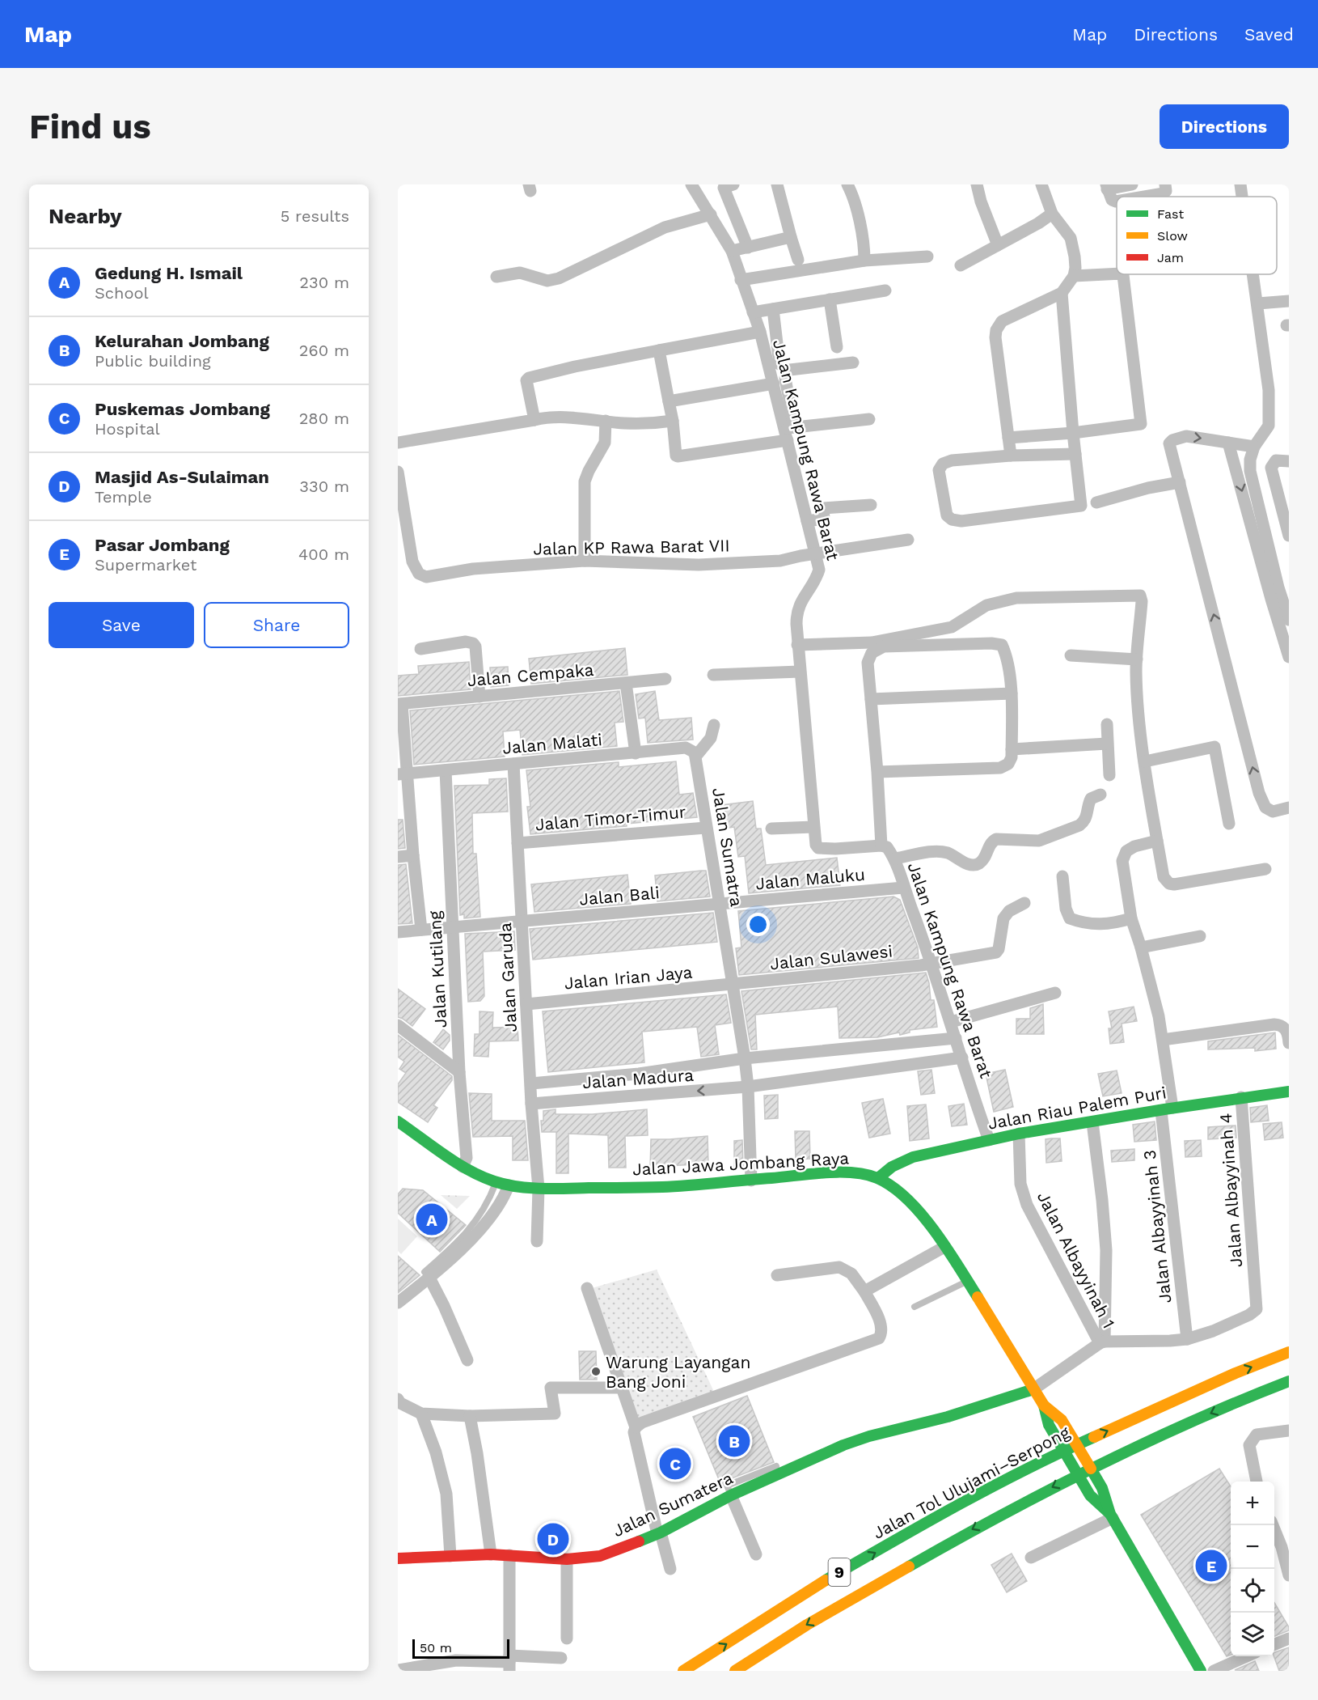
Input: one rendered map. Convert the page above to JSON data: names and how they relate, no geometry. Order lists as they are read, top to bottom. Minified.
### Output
{"streets":{"main road":["Jalan Riau Palem Puri","Jalan Jawa Jombang Raya","Jalan Tol Ulujami–Serpong","Jalan Sumatera","9"],"street":["Jalan Kampung Rawa Barat","Jalan KP Rawa Barat VII","Jalan Cempaka","Jalan Malati","Jalan Timor-Timur","Jalan Sumatra","Jalan Maluku","Jalan Bali","Jalan Sulawesi","Jalan Kutilang","Jalan Garuda","Jalan Irian Jaya","Jalan Madura","Jalan Albayyinah 4","Jalan Albayyinah 3","Jalan Albayyinah 1"]},"crossings":[["Jalan Kampung Rawa Barat","Jalan KP Rawa Barat VII"],["Jalan Kampung Rawa Barat","Jalan Maluku"],["Jalan Kampung Rawa Barat","Jalan Sulawesi"],["Jalan Kampung Rawa Barat","Jalan Riau Palem Puri"],["Jalan Malati","Jalan Sumatra"],["Jalan Malati","Jalan Kutilang"],["Jalan Malati","Jalan Garuda"],["Jalan Timor-Timur","Jalan Sumatra"],["Jalan Timor-Timur","Jalan Garuda"],["Jalan Sumatra","Jalan Maluku"],["Jalan Sumatra","Jalan Bali"],["Jalan Sumatra","Jalan Sulawesi"],["Jalan Sumatra","Jalan Irian Jaya"],["Jalan Sumatra","Jalan Madura"],["Jalan Sumatra","Jalan Jawa Jombang Raya"],["Jalan Maluku","Jalan Bali"],["Jalan Bali","Jalan Kutilang"],["Jalan Bali","Jalan Garuda"],["Jalan Sulawesi","Jalan Irian Jaya"],["Jalan Kutilang","Jalan Jawa Jombang Raya"],["Jalan Garuda","Jalan Irian Jaya"],["Jalan Garuda","Jalan Madura"],["Jalan Garuda","Jalan Jawa Jombang Raya"],["Jalan Riau Palem Puri","Jalan Jawa Jombang Raya"],["Jalan Riau Palem Puri","Jalan Albayyinah 4"],["Jalan Riau Palem Puri","Jalan Albayyinah 3"],["Jalan Riau Palem Puri","Jalan Albayyinah 1"],["Jalan Jawa Jombang Raya","Jalan Sumatera"],["Jalan Albayyinah 4","Jalan Albayyinah 3"]],"places":["Warung Layangan Bang Joni"],"legend":["Fast","Slow","Jam"],"scale_bar":"50 m","page":{"header":"Map","nav":["Map","Directions","Saved"],"buttons":["Directions",["Save","Share"]],"title":"Find us","heading":["Nearby","5 results"],"list":[{"mark":"A","name":"Gedung H. Ismail","note":"School","value":"230 m"},{"mark":"B","name":"Kelurahan Jombang","note":"Public building","value":"260 m"},{"mark":"C","name":"Puskemas Jombang","note":"Hospital","value":"280 m"},{"mark":"D","name":"Masjid As-Sulaiman","note":"Temple","value":"330 m"},{"mark":"E","name":"Pasar Jombang","note":"Supermarket","value":"400 m"}],"pins":["A","B","C","D","E"],"map_buttons":["+","−"],"scale":"50 m"}}
